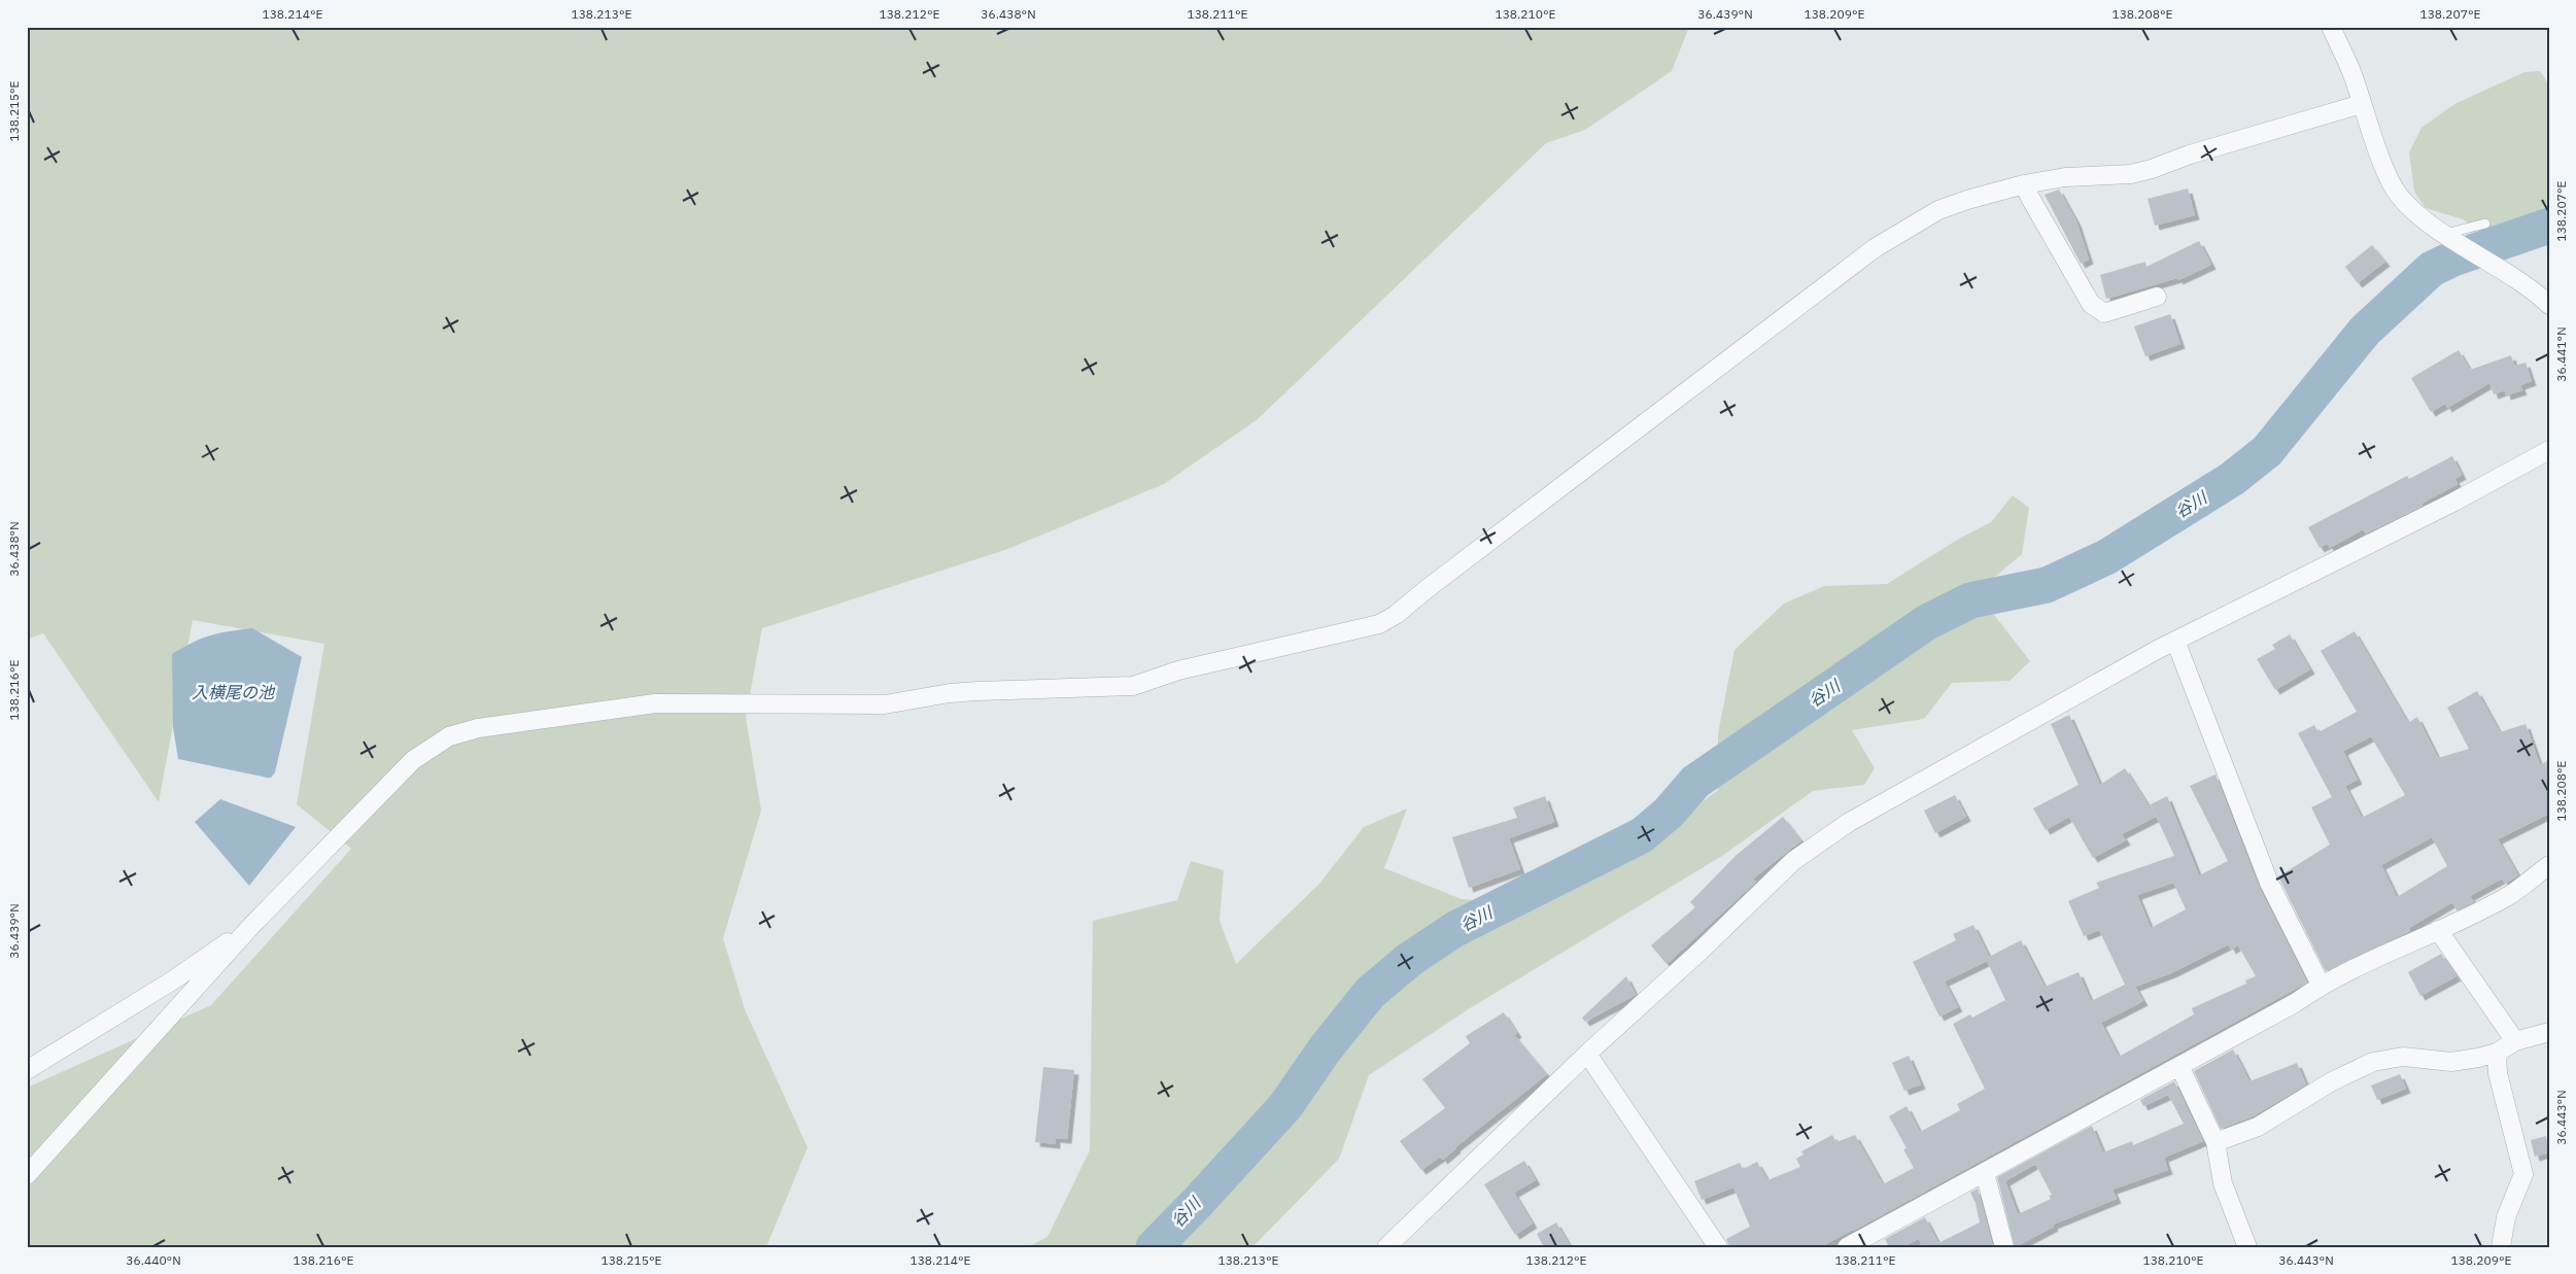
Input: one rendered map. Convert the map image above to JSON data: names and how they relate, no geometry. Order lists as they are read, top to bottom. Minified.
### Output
{"water":["谷川","入横尾の池"],"coordinates":["138.214°E","138.213°E","138.212°E","36.438°N","138.211°E","138.210°E","36.439°N","138.209°E","138.208°E","138.207°E","138.215°E","36.441°N","138.216°E","36.443°N","36.440°N"]}
